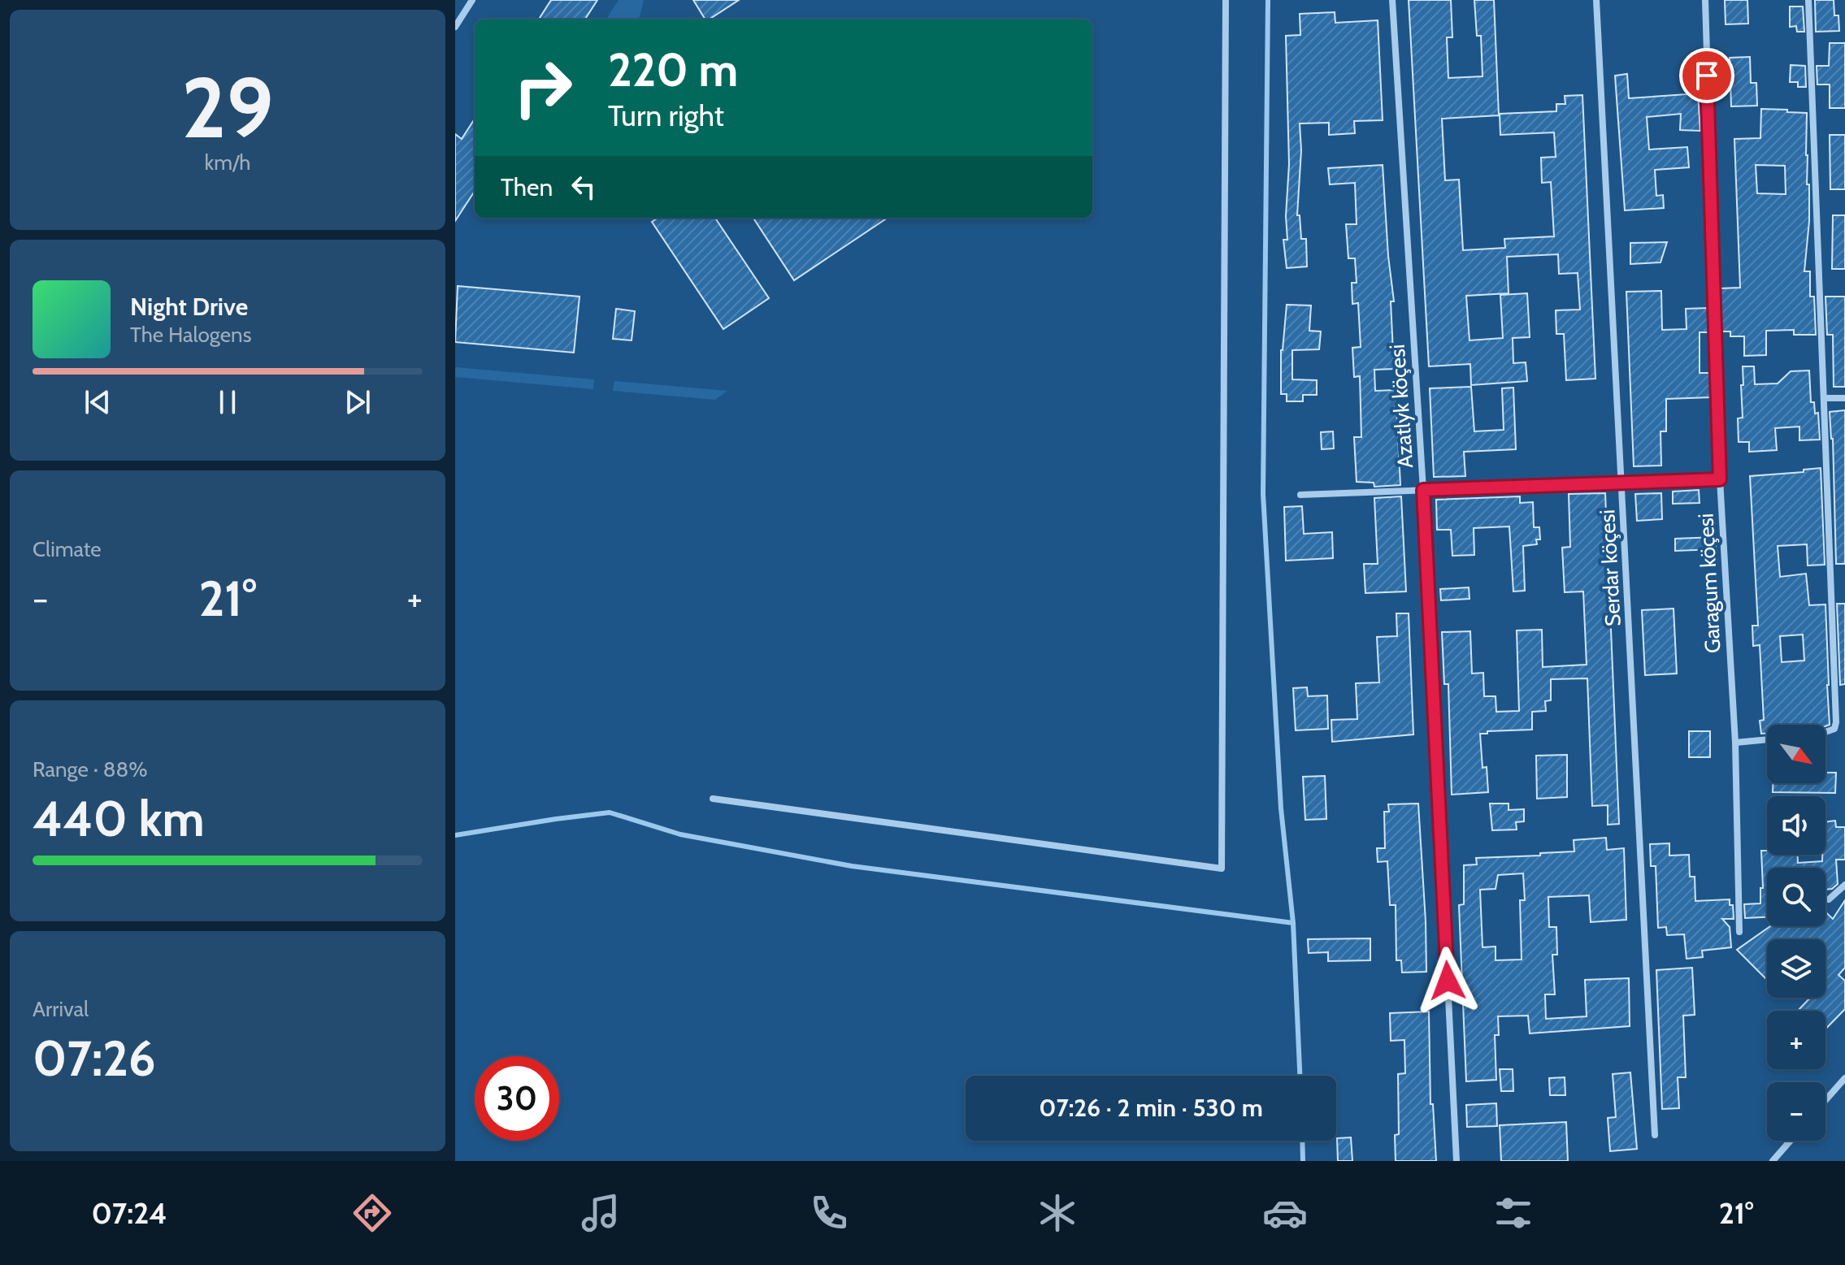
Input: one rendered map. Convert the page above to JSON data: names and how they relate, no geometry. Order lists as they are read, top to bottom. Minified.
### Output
{"streets":{"street":["Azatlyk köçesi","Serdar köçesi","Garagum köçesi"]},"north":"bottom right","page":{"tile":[["29","km/h"],"Climate",["Range · 88%","440 km"],["Arrival","07:26"]],"turn":["220 m","Turn right"],"then":"Then","song":["Night Drive","The Halogens"],"heat":["−","21°","+"],"map_buttons":["+","−"],"limit":"30","trip":"07:26 · 2 min · 530 m","tabs":["07:24","21°"]}}
